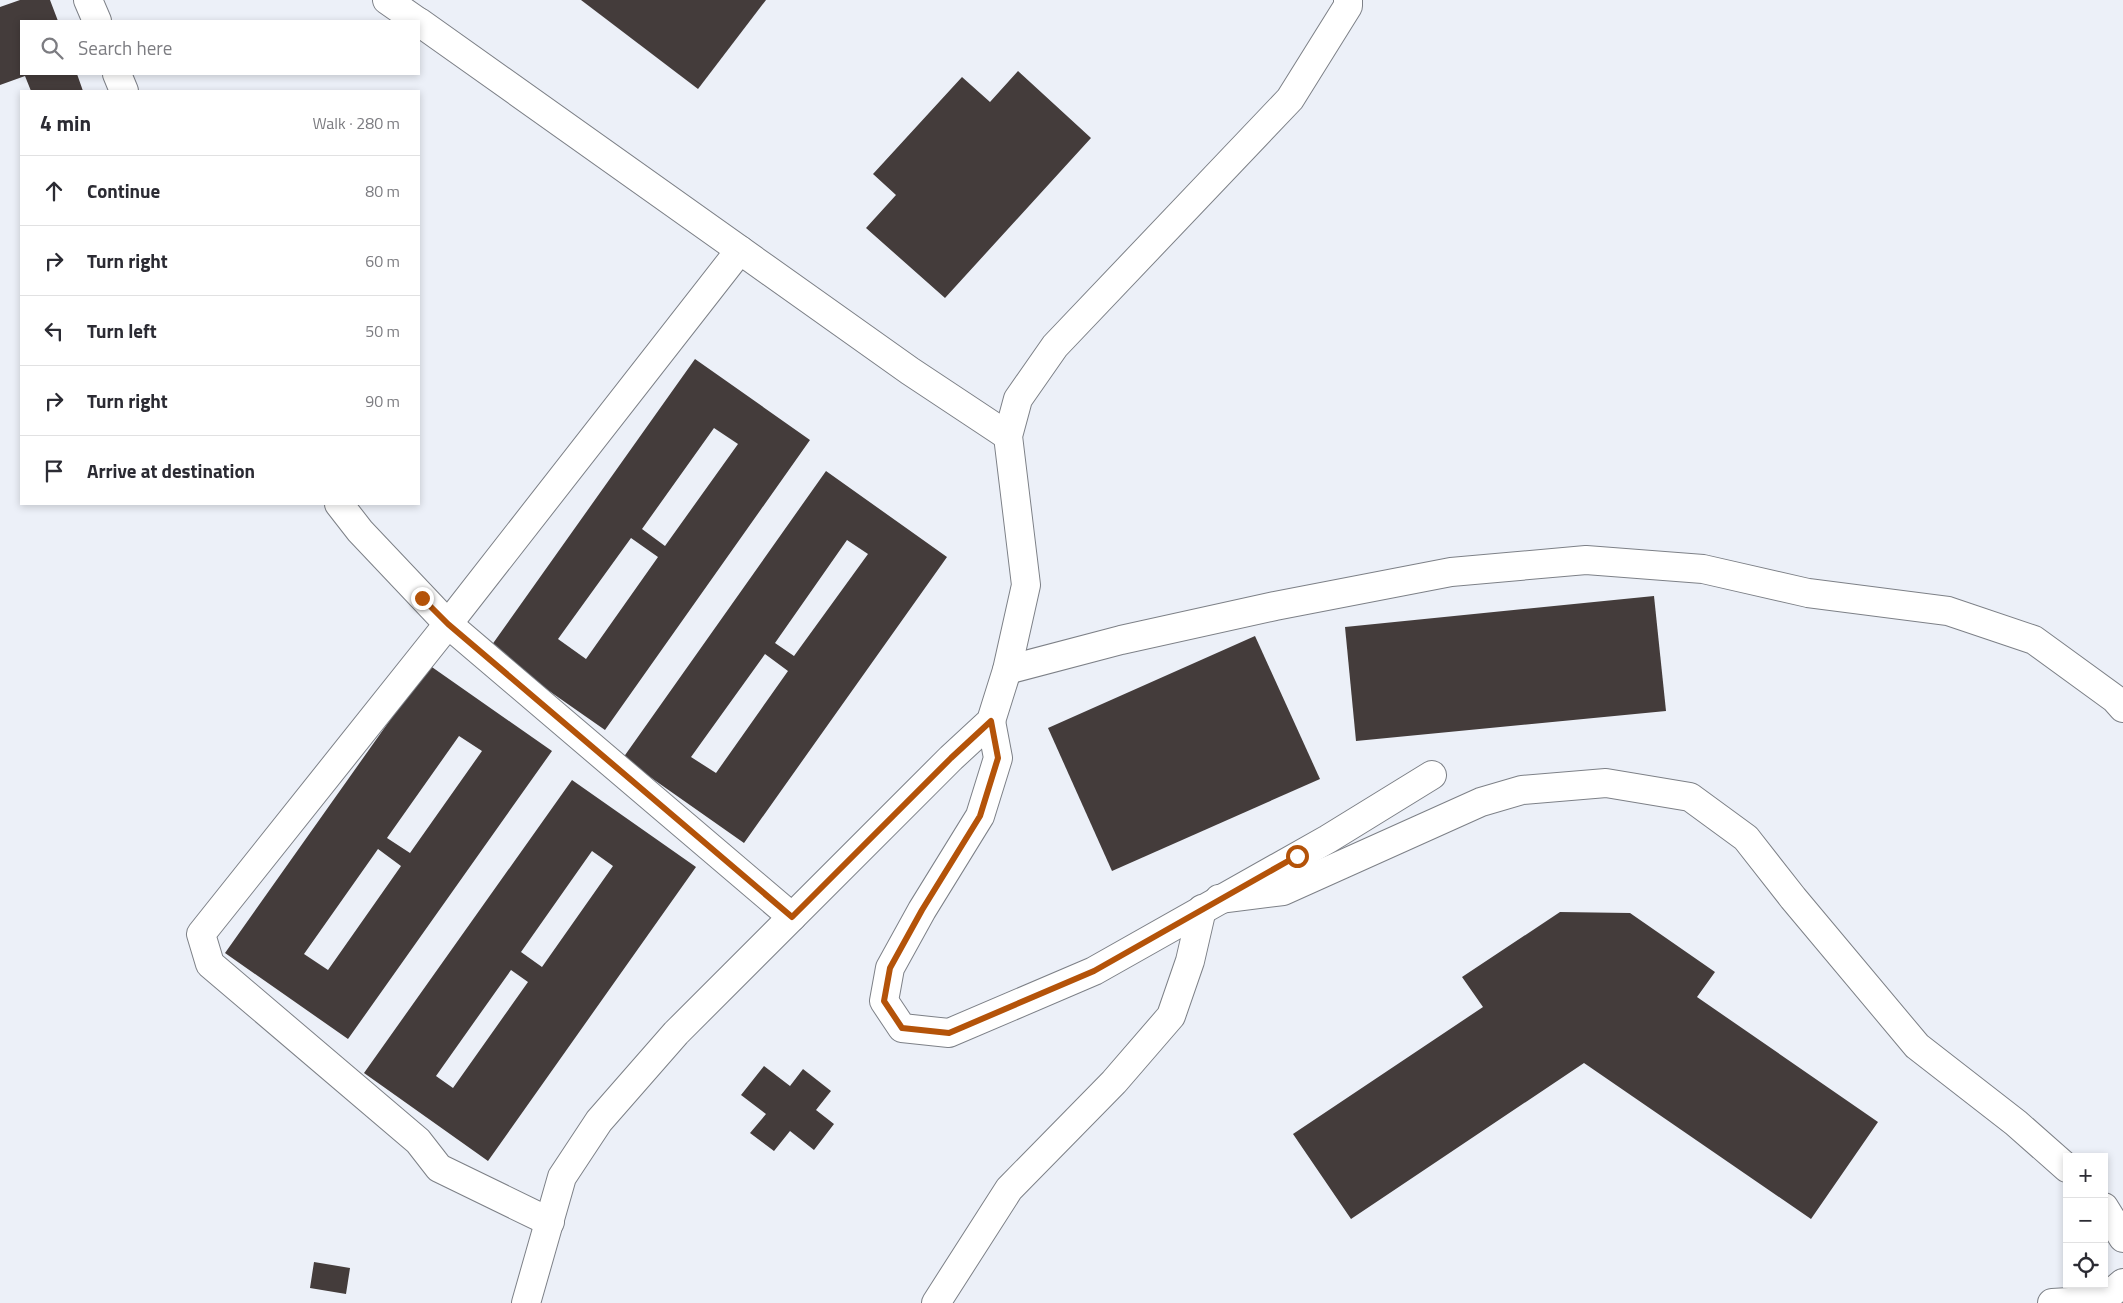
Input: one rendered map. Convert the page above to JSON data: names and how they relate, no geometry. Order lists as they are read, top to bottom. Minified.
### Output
{"page":{"search":"Search here","heading":["4 min","Walk · 280 m"],"list":[["Continue","80 m"],["Turn right","60 m"],["Turn left","50 m"],["Turn right","90 m"],"Arrive at destination"],"map_buttons":["+","−"]}}
